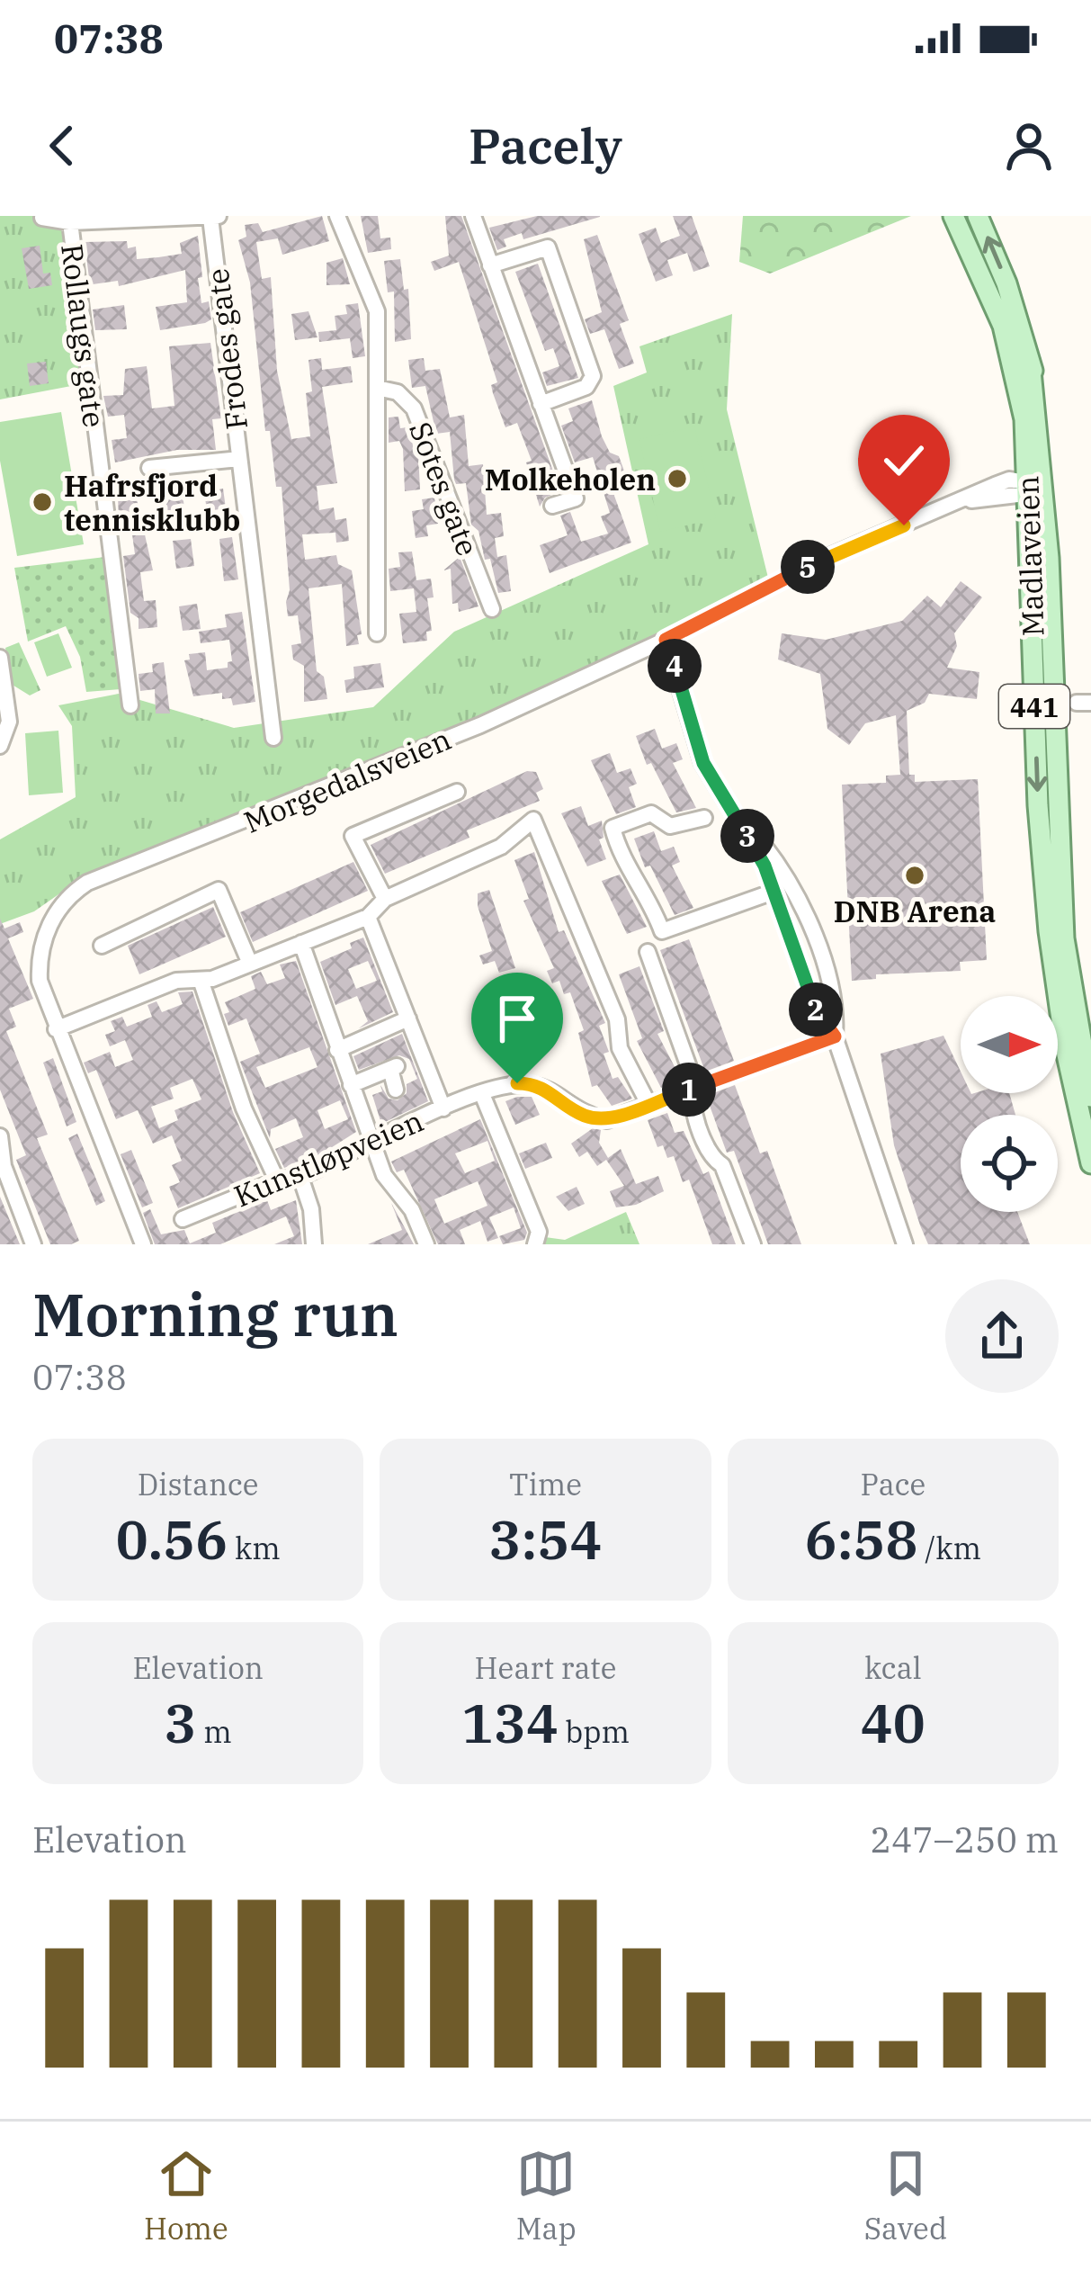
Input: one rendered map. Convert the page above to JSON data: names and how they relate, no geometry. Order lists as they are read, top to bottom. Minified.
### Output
{"streets":{"main road":["Madlaveien","441"],"street":["Rollaugs gate","Frodes gate","Sotes gate","Morgedalsveien","Kunstløpveien"]},"crossings":[["Madlaveien","Morgedalsveien"]],"places":["Molkeholen","Hafrsfjord tennisklubb","DNB Arena"],"north":"right","page":{"status":"07:38","header":"Pacely","pins":["5","4","3","2","1"],"heading":["Morning run","07:38"],"stats":[["Distance","0.56 km"],["Time","3:54"],["Pace","6:58 /km"],["Elevation","3 m"],["Heart rate","134 bpm"],["kcal","40"]],"chart":["Elevation","247–250 m"],"tabs":["Home","Map","Saved"]}}
